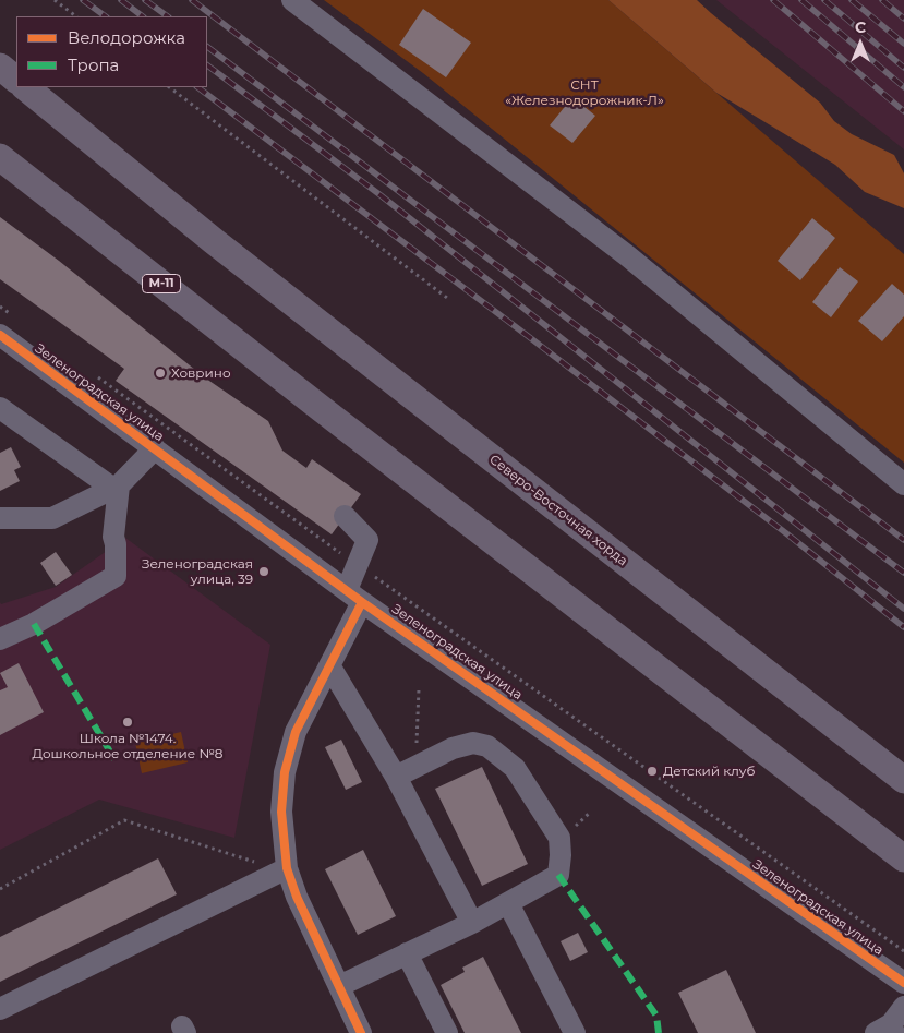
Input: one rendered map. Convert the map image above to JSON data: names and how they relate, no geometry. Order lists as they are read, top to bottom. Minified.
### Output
{"streets":{"main road":["М-11","Северо-Восточная хорда"],"street":["Зеленоградская улица"]},"parks":["СНТ «Железнодорожник-Л»"],"places":["Ховрино","Зеленоградская улица, 39","Школа №1474. Дошкольное отделение №8","Детский клуб"],"legend":["Велодорожка","Тропа"],"north":"top"}
